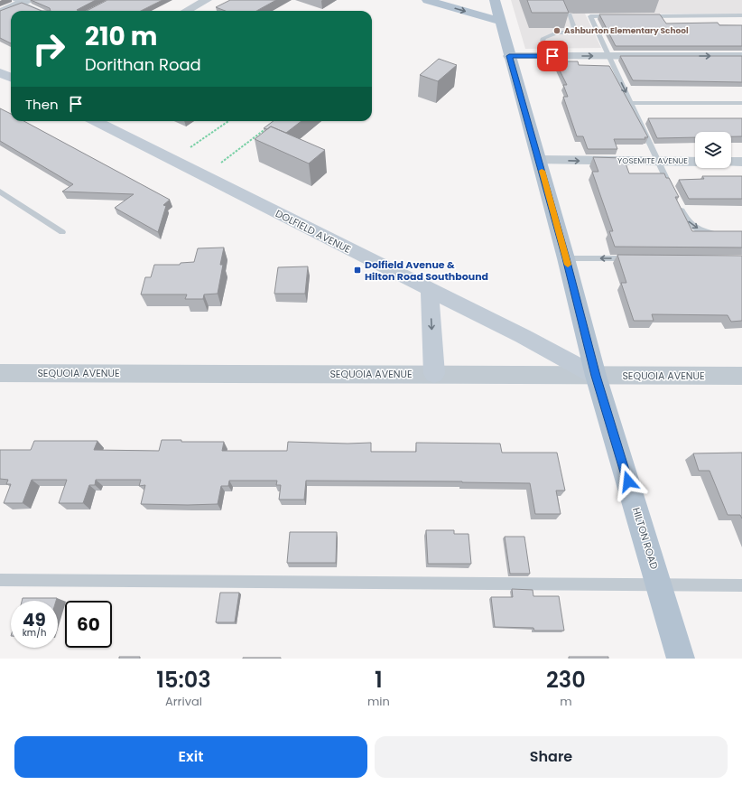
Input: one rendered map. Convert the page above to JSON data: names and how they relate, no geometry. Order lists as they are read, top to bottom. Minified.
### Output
{"streets":{"main road":["HILTON ROAD"],"street":["YOSEMITE AVENUE","DOLFIELD AVENUE","SEQUOIA AVENUE"]},"crossings":[["YOSEMITE AVENUE","HILTON ROAD"],["DOLFIELD AVENUE","SEQUOIA AVENUE"],["DOLFIELD AVENUE","HILTON ROAD"],["SEQUOIA AVENUE","HILTON ROAD"]],"places":{"other":["Ashburton Elementary School"],"transit":["Dolfield Avenue & Hilton Road Southbound"]},"page":{"turn":["210 m","Dorithan Road"],"then":"Then","speed":"49 km/h","limit":"60","eta":["15:03","Arrival","1","min","230","m"],"buttons":["Exit","Share"]}}
